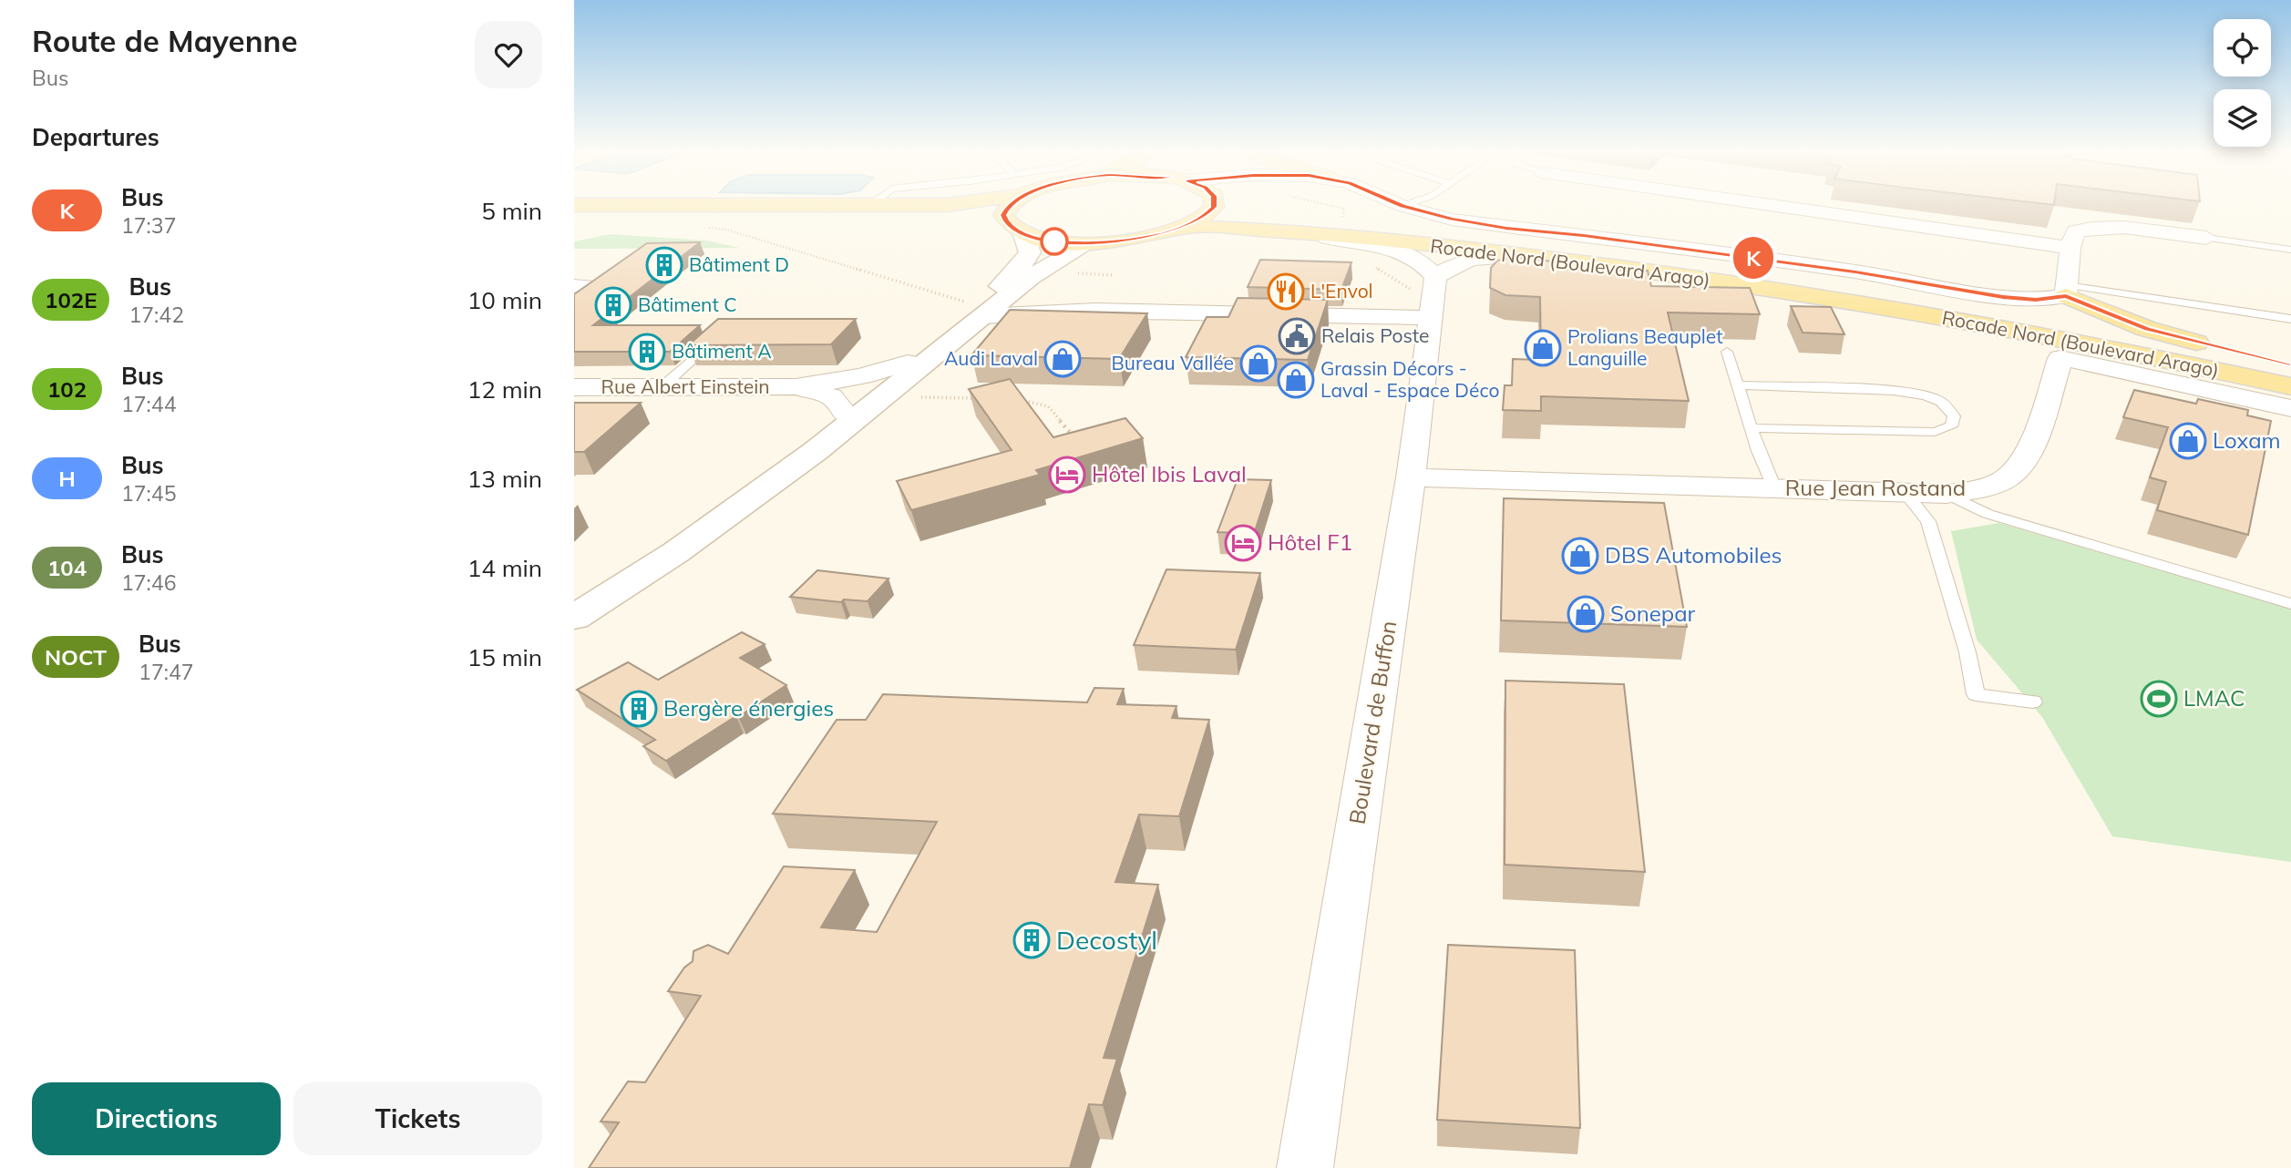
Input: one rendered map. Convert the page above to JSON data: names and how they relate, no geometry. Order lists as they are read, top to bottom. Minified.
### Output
{"streets":{"main road":["Rocade Nord (Boulevard Arago)"],"street":["Rue Albert Einstein","Rue Jean Rostand","Boulevard de Buffon"]},"crossings":[["Rue Jean Rostand","Boulevard de Buffon"]],"places":{"building":["Bâtiment D","Bâtiment C","Bâtiment A","Bergère énergies","Decostyl"],"restaurant":["L'Envol"],"public building":["Relais Poste"],"shop":["Prolians Beauplet Languille","Audi Laval","Bureau Vallée","Grassin Décors - Laval - Espace Déco","Loxam","DBS Automobiles","Sonepar"],"hotel":["Hôtel Ibis Laval","Hôtel F1"],"sports":["LMAC"]},"lines":["bus line K"],"page":{"heading":[["Route de Mayenne","Bus"],"Departures"],"on_map":"K","list":[{"mark":"K","name":"Bus","note":"17:37","value":"5 min"},{"mark":"102E","name":"Bus","note":"17:42","value":"10 min"},{"mark":"102","name":"Bus","note":"17:44","value":"12 min"},{"mark":"H","name":"Bus","note":"17:45","value":"13 min"},{"mark":"104","name":"Bus","note":"17:46","value":"14 min"},{"mark":"NOCT","name":"Bus","note":"17:47","value":"15 min"}],"buttons":["Directions","Tickets"]}}
